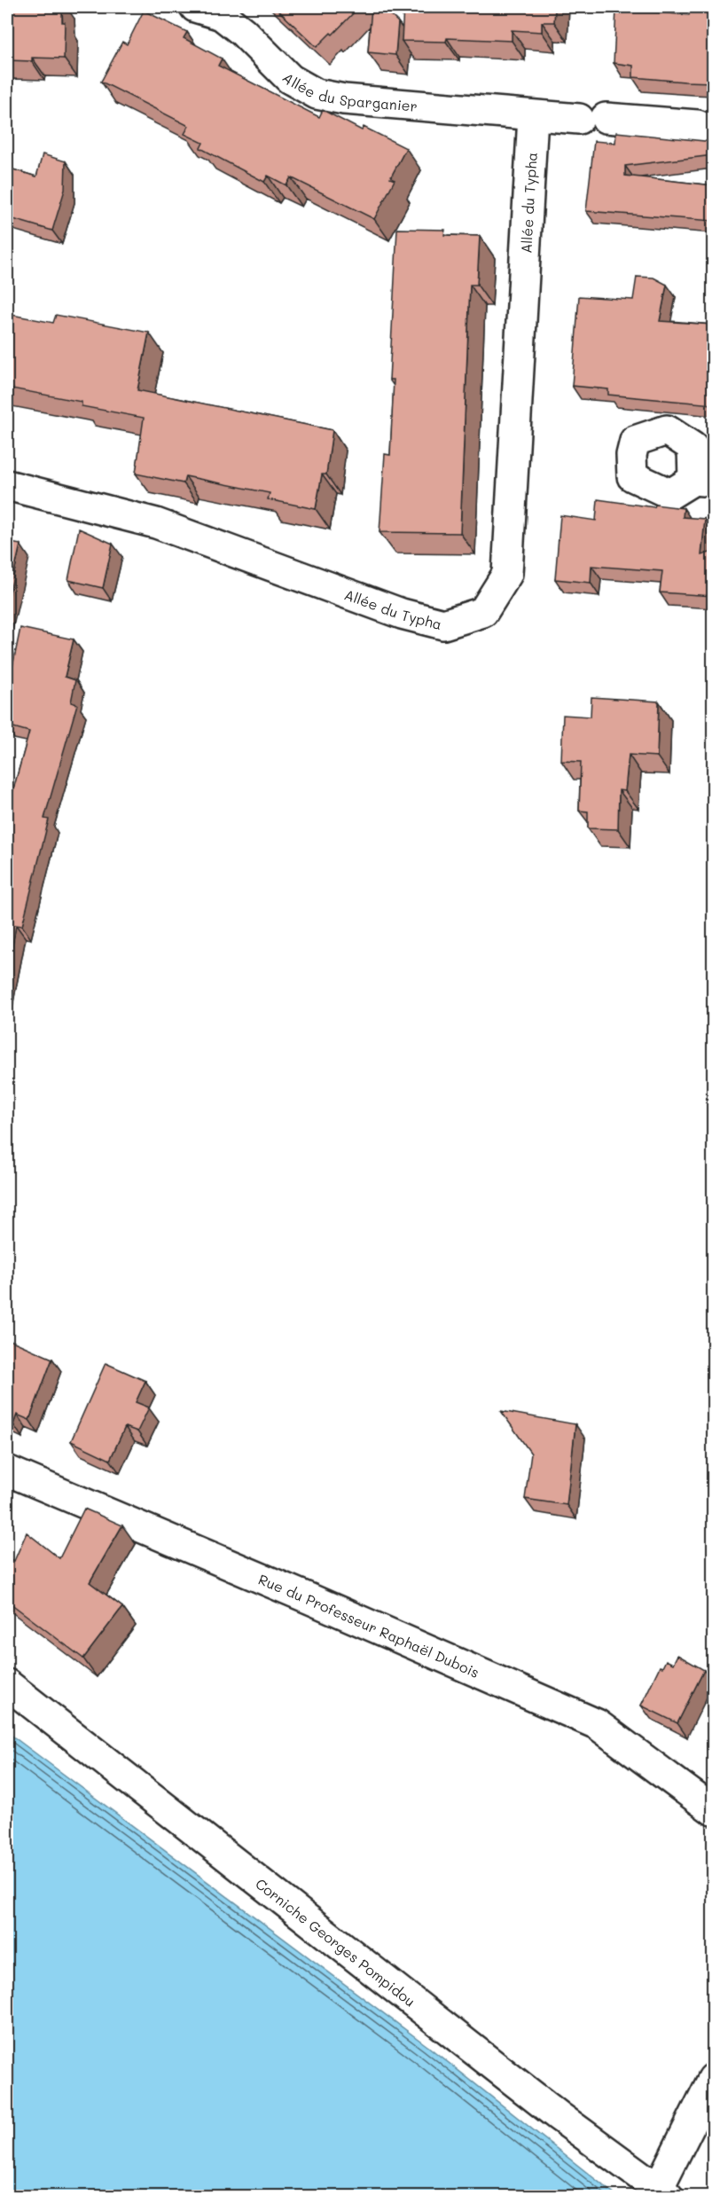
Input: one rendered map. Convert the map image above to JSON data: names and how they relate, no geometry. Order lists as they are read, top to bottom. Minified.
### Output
{"streets":{"street":["Allée du Sparganier","Allée du Typha","Rue du Professeur Raphaël Dubois","Corniche Georges Pompidou"]},"crossings":[["Allée du Sparganier","Allée du Typha"]]}
